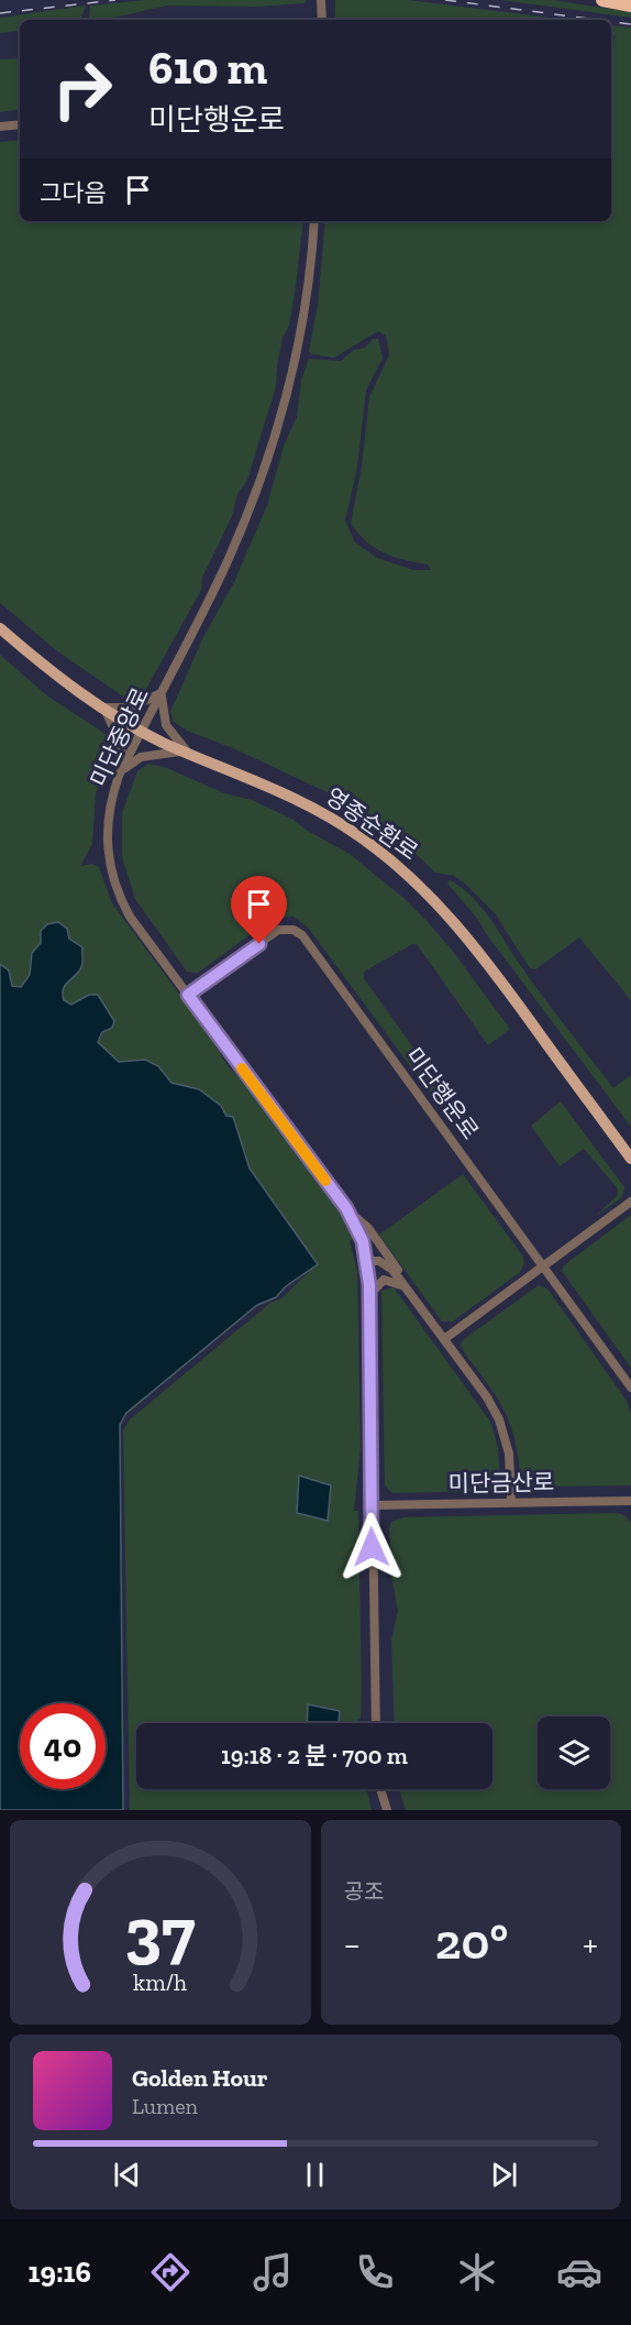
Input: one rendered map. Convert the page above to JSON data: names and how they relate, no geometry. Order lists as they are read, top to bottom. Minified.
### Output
{"streets":{"main road":["영종순환로"],"street":["미단중앙로","미단행운로","미단금산로"]},"crossings":[["미단중앙로","영종순환로"],["미단중앙로","미단행운로"],["미단중앙로","미단금산로"]],"page":{"turn":["610 m","미단행운로"],"then":"그다음","limit":"40","trip":"19:18 · 2 분 · 700 m","tile":"공조","heat":["−","20°","+"],"song":["Golden Hour","Lumen"],"tabs":"19:16","gauge":["37","km/h"]}}
